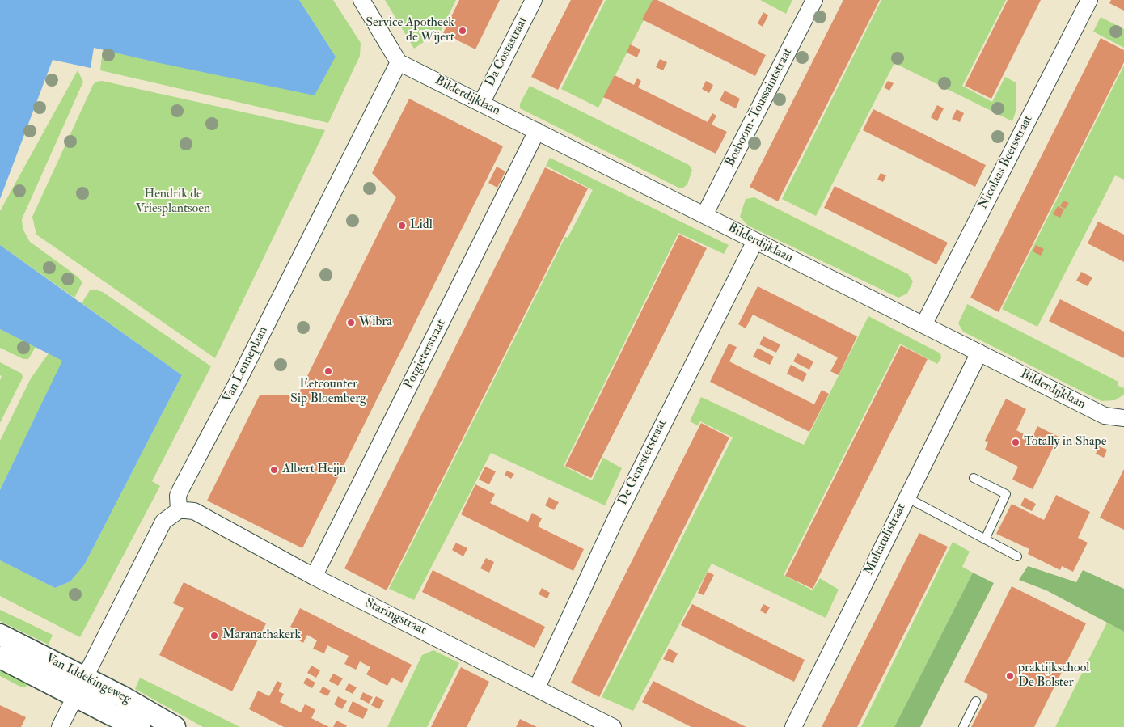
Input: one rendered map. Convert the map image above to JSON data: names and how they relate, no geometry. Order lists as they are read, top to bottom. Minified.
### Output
{"streets":{"street":["Da Costastraat","Bilderdijklaan","Bosboom-Toussaintstraat","Nicolaas Beetsstraat","Potgieterstraat","Van Lenneplaan","De Genestetstraat","Multatulistraat","Staringstraat","Van Iddekingeweg"]},"crossings":[["Da Costastraat","Bilderdijklaan"],["Bilderdijklaan","Bosboom-Toussaintstraat"],["Bilderdijklaan","Nicolaas Beetsstraat"],["Bilderdijklaan","Potgieterstraat"],["Bilderdijklaan","Van Lenneplaan"],["Bilderdijklaan","De Genestetstraat"],["Bilderdijklaan","Multatulistraat"],["Potgieterstraat","Staringstraat"],["Van Lenneplaan","Staringstraat"],["De Genestetstraat","Staringstraat"]],"parks":["Hendrik de Vriesplantsoen"],"places":["Service Apotheek de Wijert","Lidl","Wibra","Eetcounter Sip Bloemberg","Totally in Shape","Albert Heijn","Maranathakerk","praktijkschool De Bolster"]}
